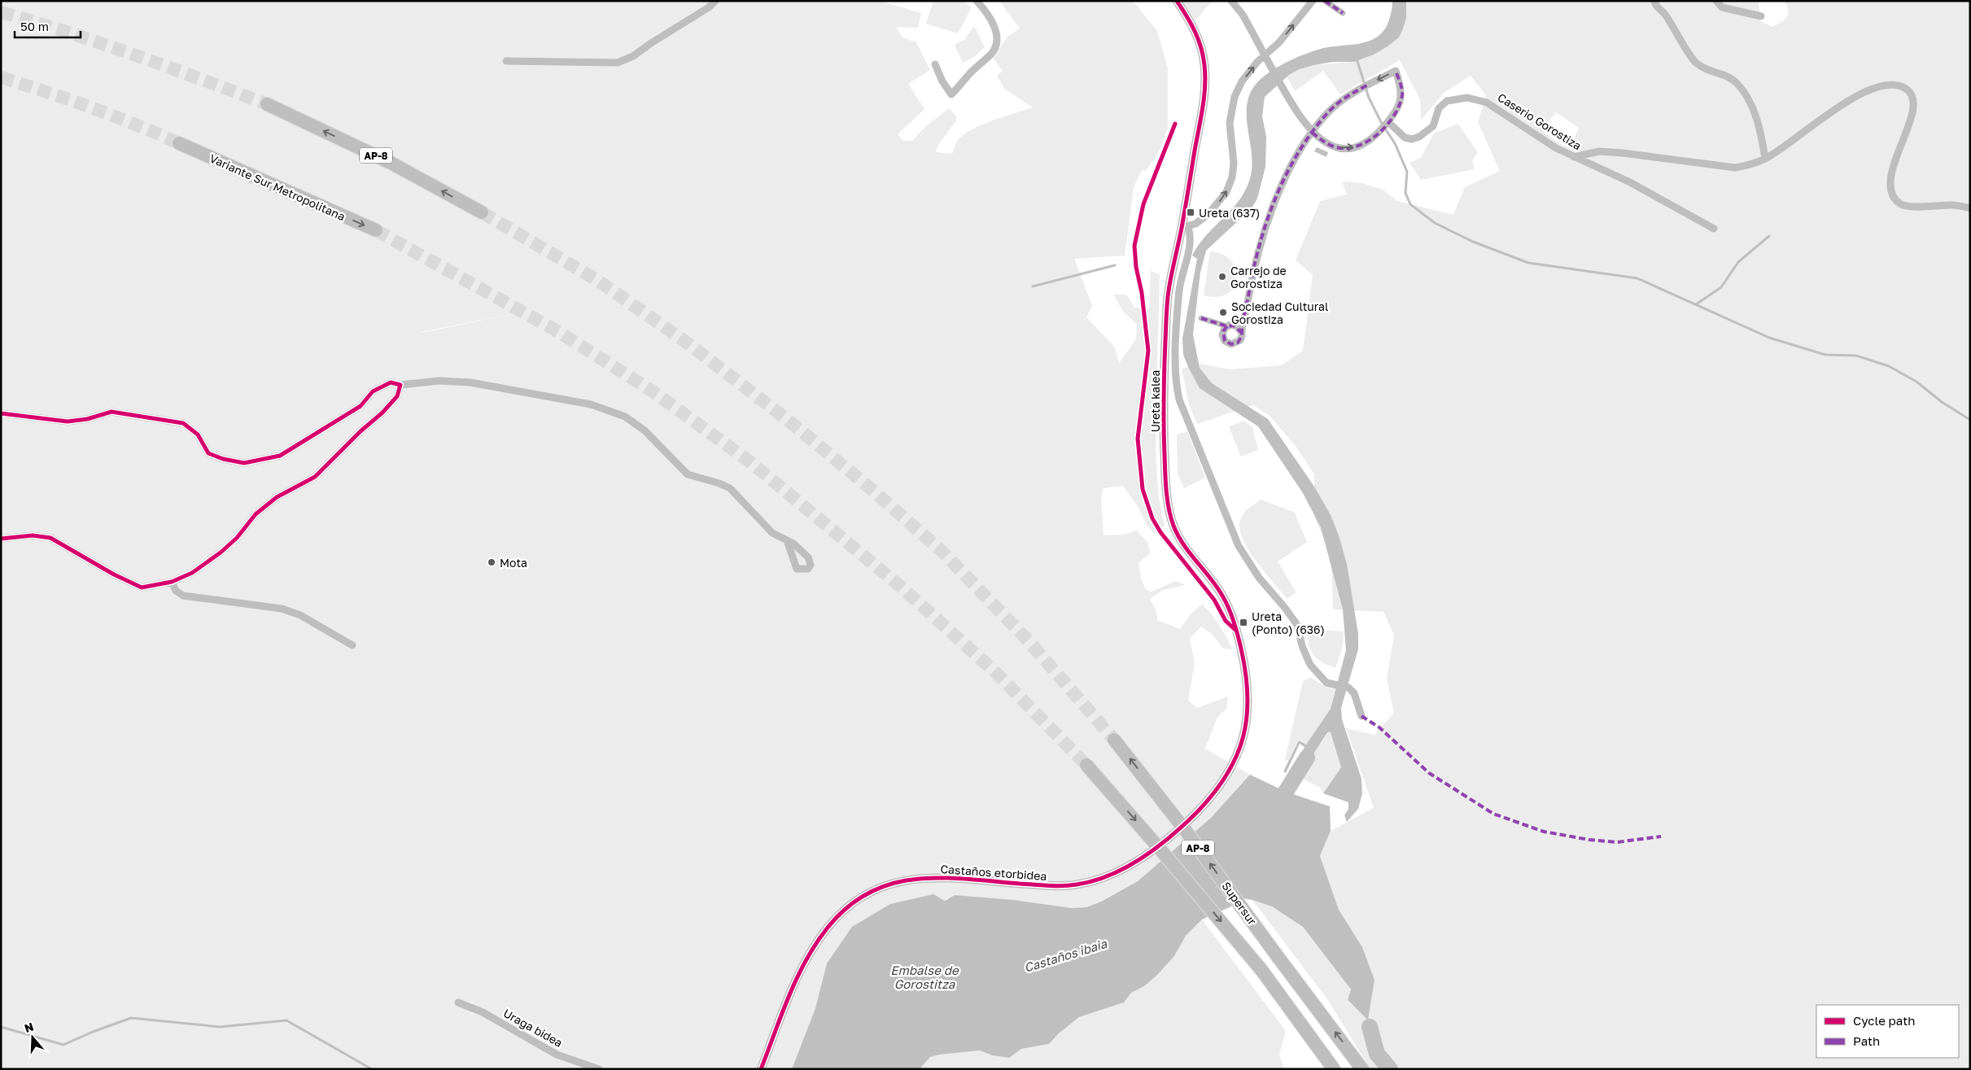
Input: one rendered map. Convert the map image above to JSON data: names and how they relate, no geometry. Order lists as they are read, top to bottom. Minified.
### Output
{"streets":{"highway":["AP-8","Variante Sur Metropolitana","Supersur"],"street":["Caserio Gorostiza","Ureta kalea","Castaños etorbidea","Uraga bidea"]},"crossings":[["Ureta kalea","Castaños etorbidea"]],"water":["Castaños ibaia","Embalse de Gorostitza"],"places":{"transit":["Ureta (637)","Ureta (Ponto) (636)"],"other":["Carrejo de Gorostiza","Sociedad Cultural Gorostiza","Mota"]},"legend":["Cycle path","Path"],"scale_bar":"50 m","north":"top"}
